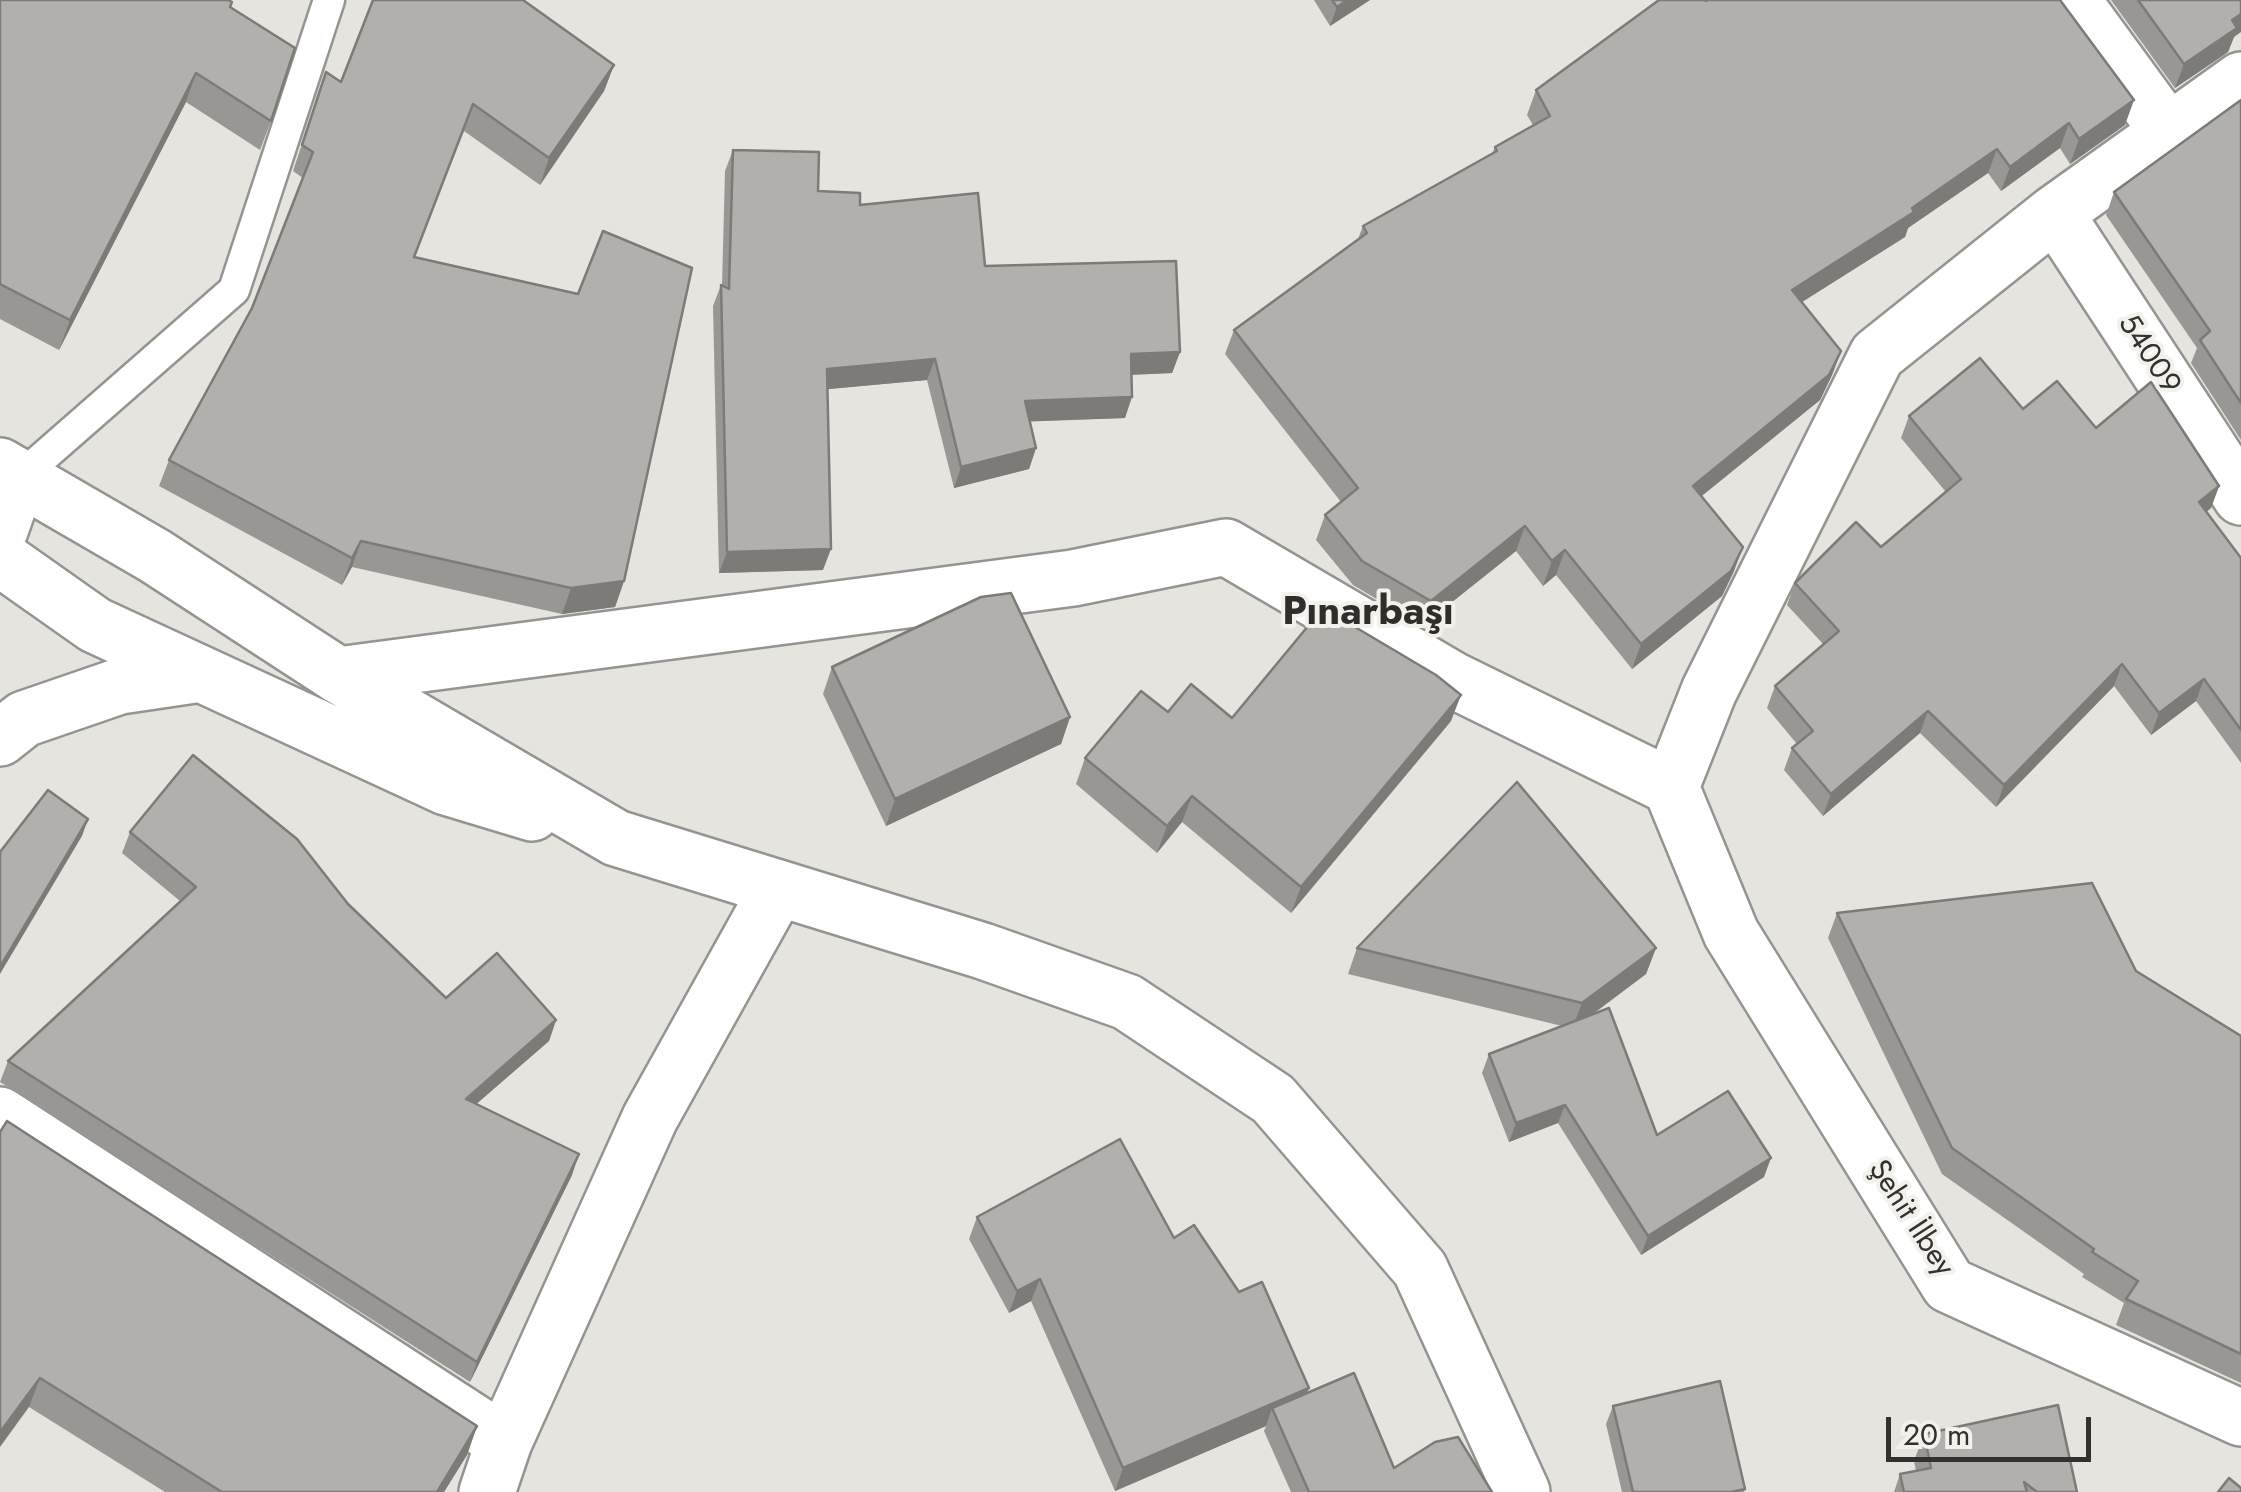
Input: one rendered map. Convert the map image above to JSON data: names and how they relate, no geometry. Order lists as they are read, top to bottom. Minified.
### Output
{"streets":{"street":["54009","Şehit İlbey"]},"districts":["Pınarbaşı"],"scale_bar":"20 m"}
